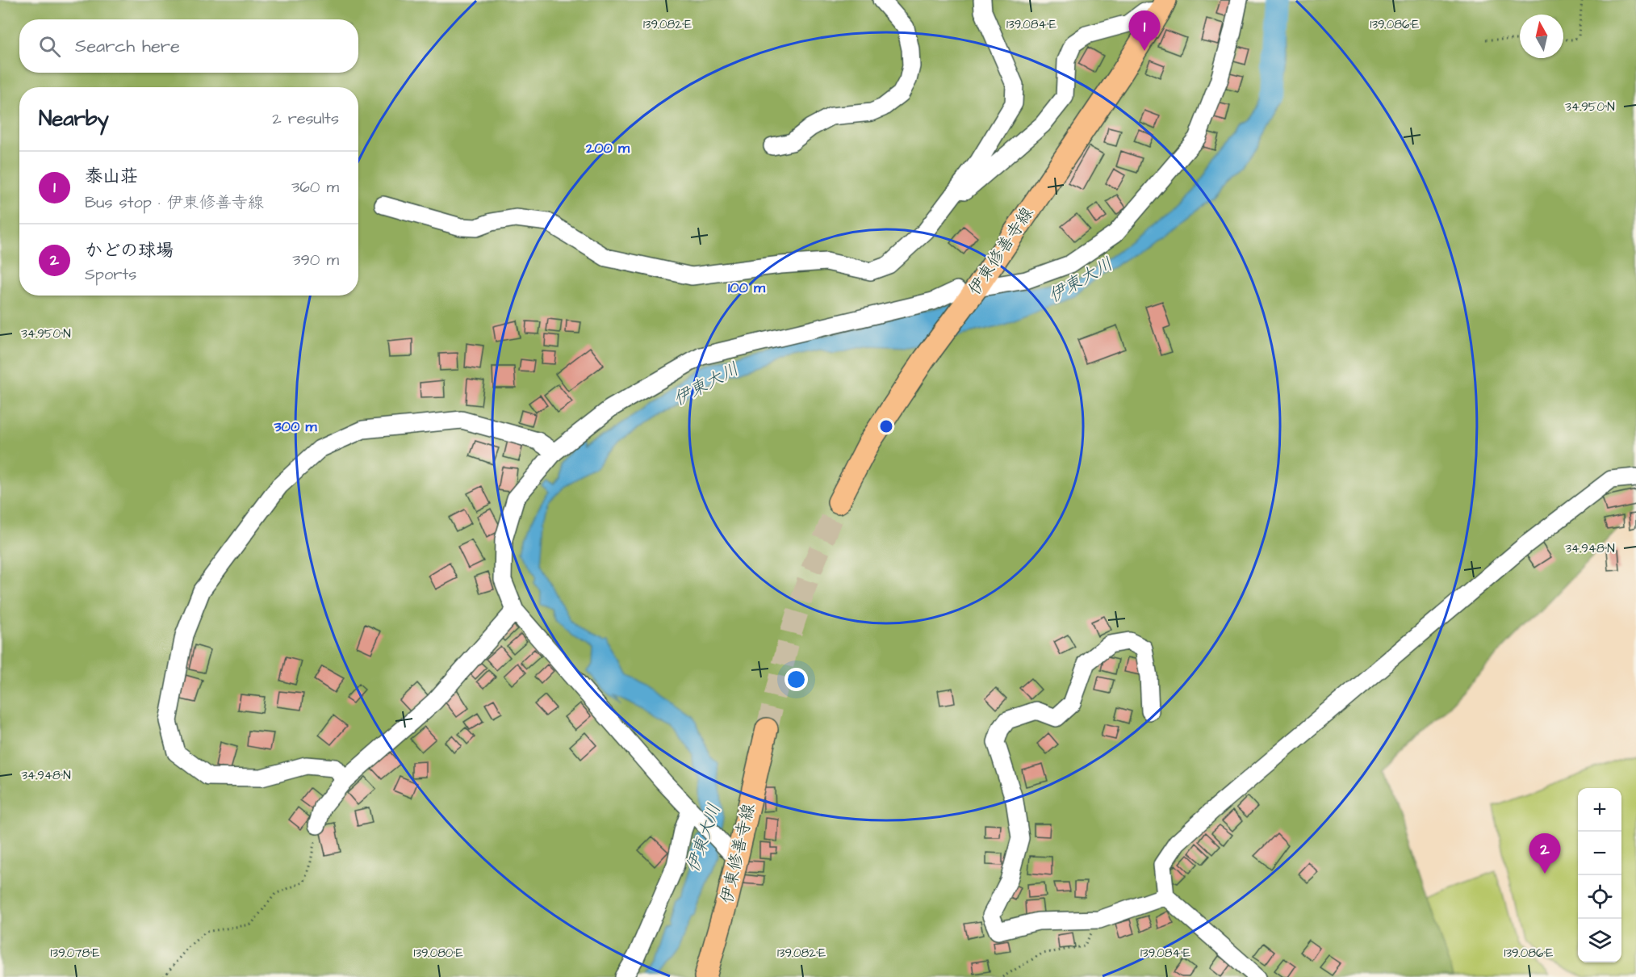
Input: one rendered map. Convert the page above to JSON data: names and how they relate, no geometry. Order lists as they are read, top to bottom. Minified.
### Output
{"streets":{"main road":["伊東修善寺線"]},"water":["伊東大川"],"north":"top","page":{"pins":["1","2"],"search":"Search here","heading":["Nearby","2 results"],"list":[{"mark":"1","name":"泰山荘","note":"Bus stop · 伊東修善寺線","value":"360 m"},{"mark":"2","name":"かどの球場","note":"Sports","value":"390 m"}],"map_buttons":["+","−"]},"coordinates":["139.082°E","139.084°E","139.086°E","34.950°N","34.948°N","139.078°E","139.080°E"],"rings":["200 m","100 m","300 m"]}
